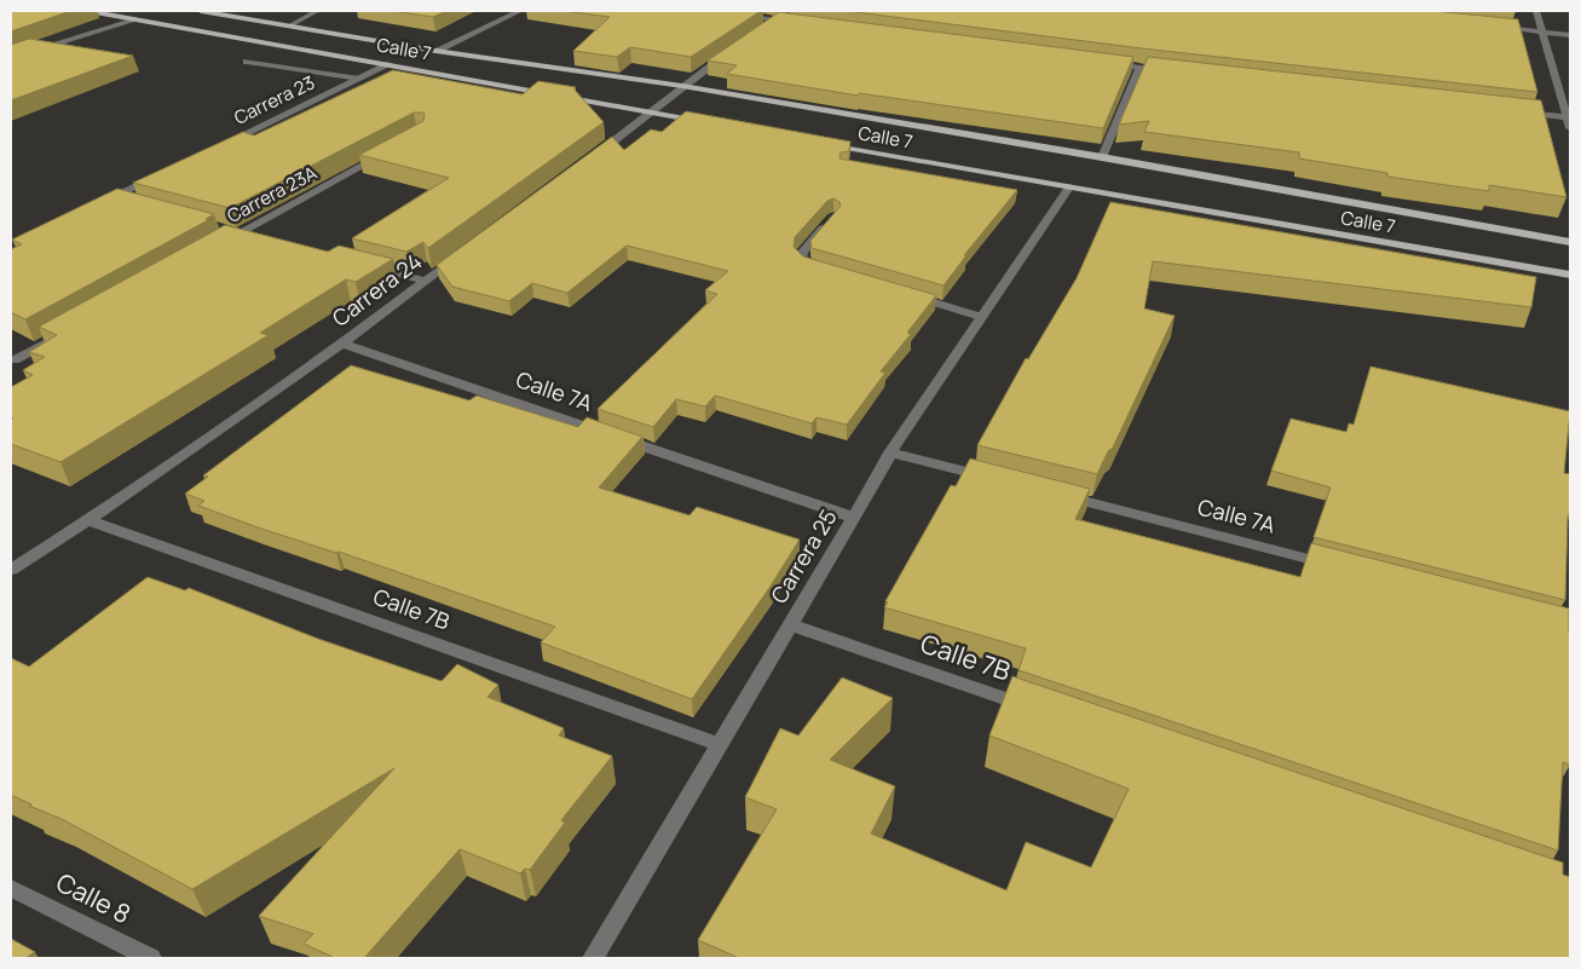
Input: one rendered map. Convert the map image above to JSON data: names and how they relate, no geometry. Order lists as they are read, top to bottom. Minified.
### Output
{"streets":{"main road":["Calle 7"],"street":["Carrera 23","Carrera 23A","Carrera 24","Calle 7A","Carrera 25","Calle 7B","Calle 8"]},"crossings":[["Calle 7","Carrera 23"],["Calle 7","Carrera 25"],["Carrera 24","Calle 7A"],["Carrera 24","Calle 7B"],["Calle 7A","Carrera 25"],["Carrera 25","Calle 7B"]]}
